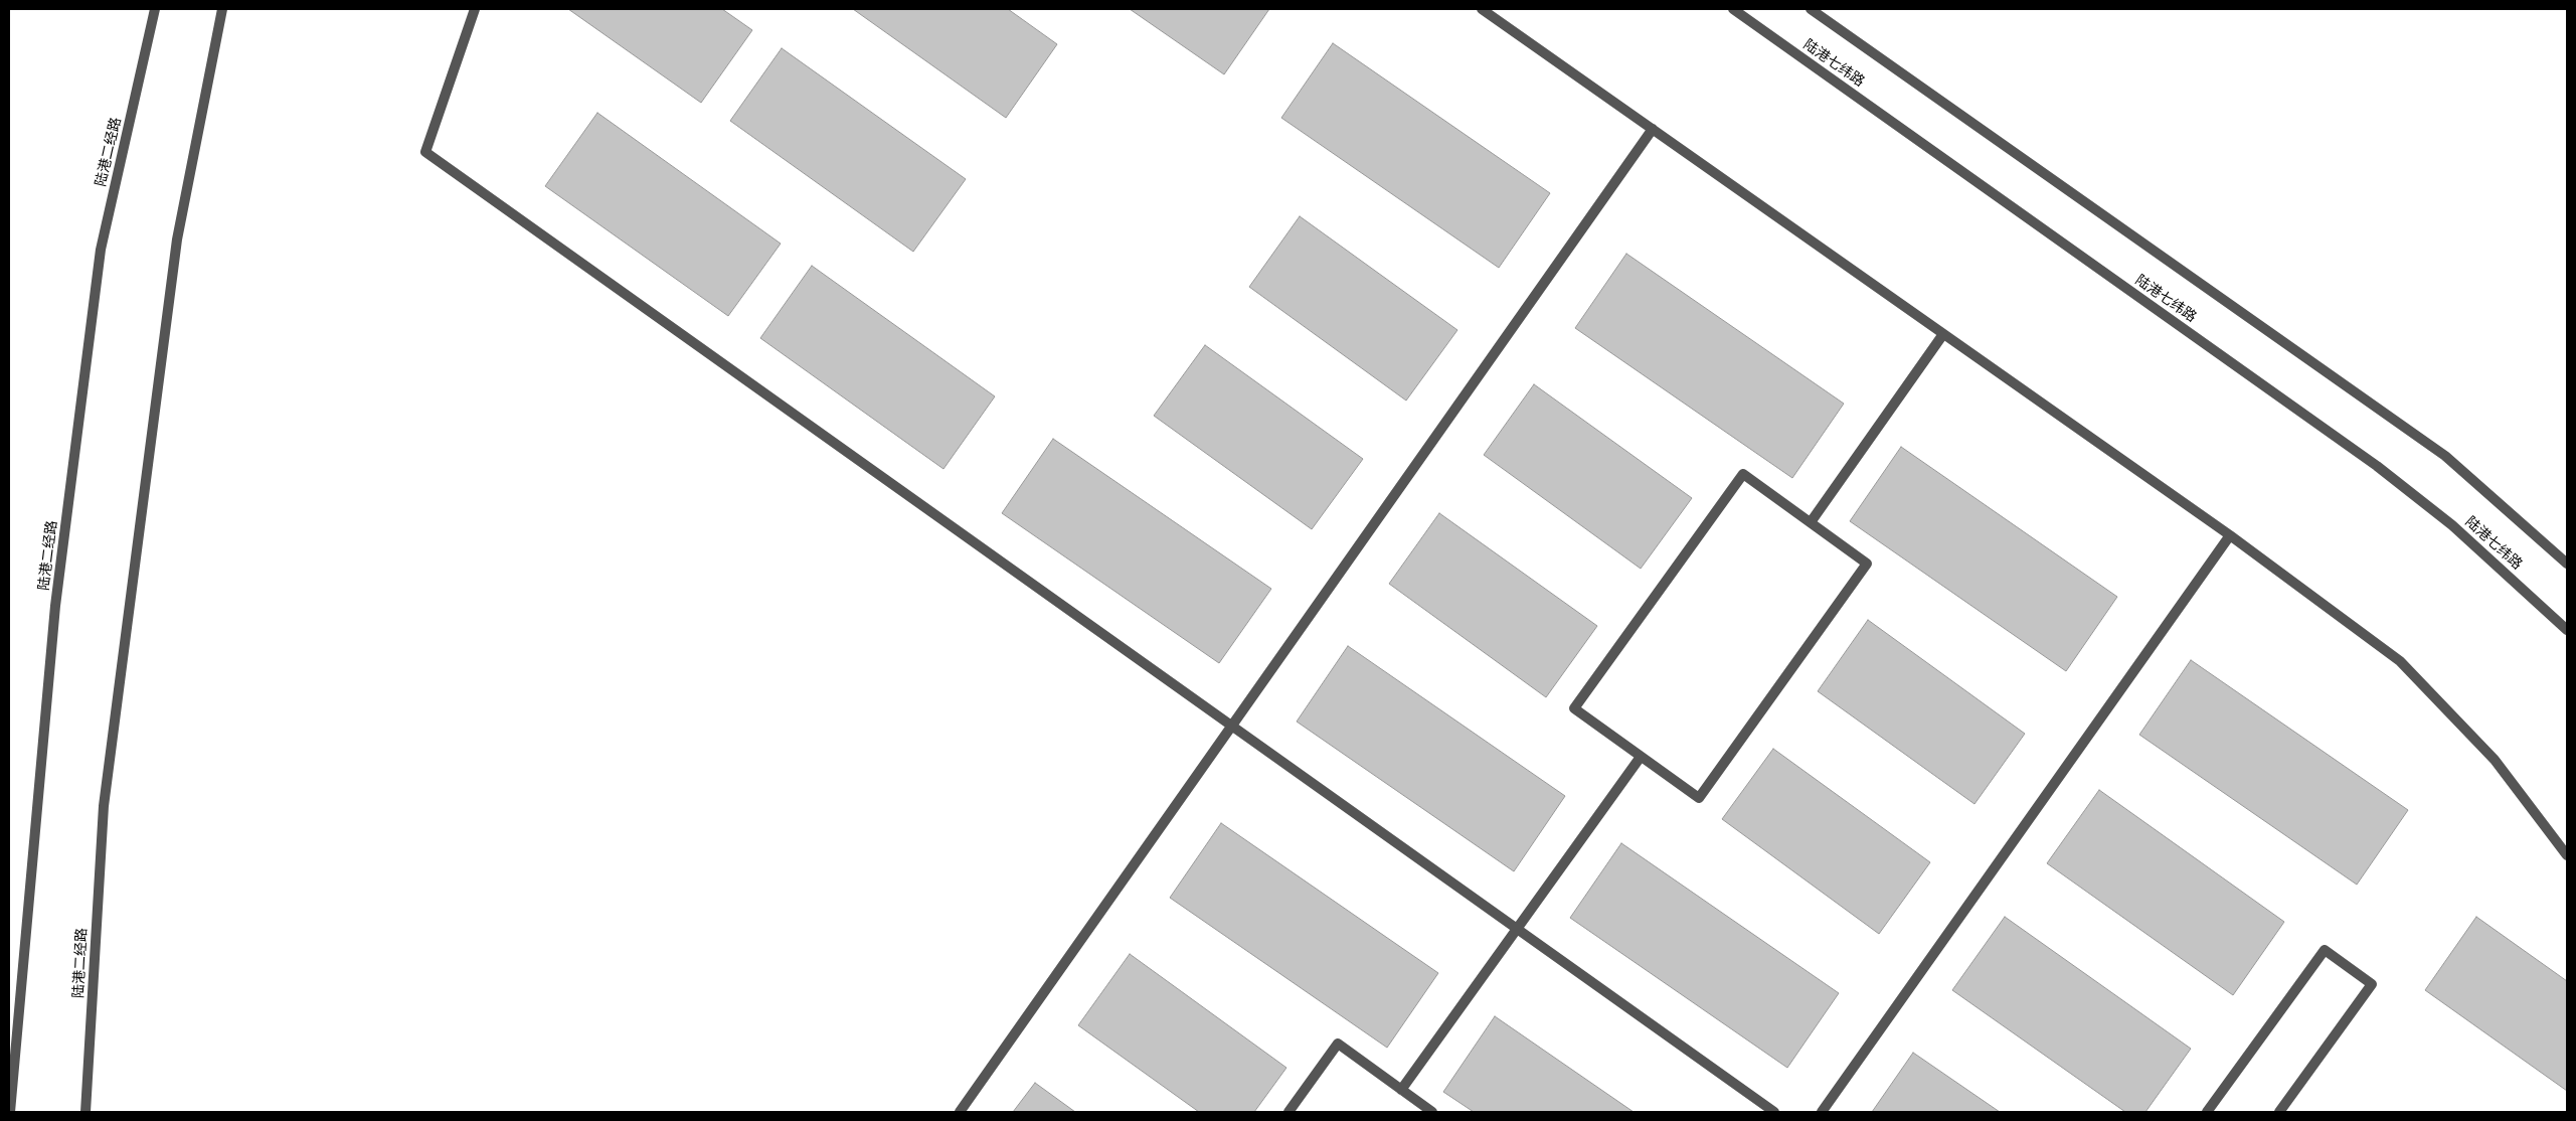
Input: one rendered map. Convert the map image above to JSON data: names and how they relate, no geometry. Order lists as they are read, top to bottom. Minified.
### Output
{"streets":{"street":["陆港七纬路","陆港二经路"]}}
